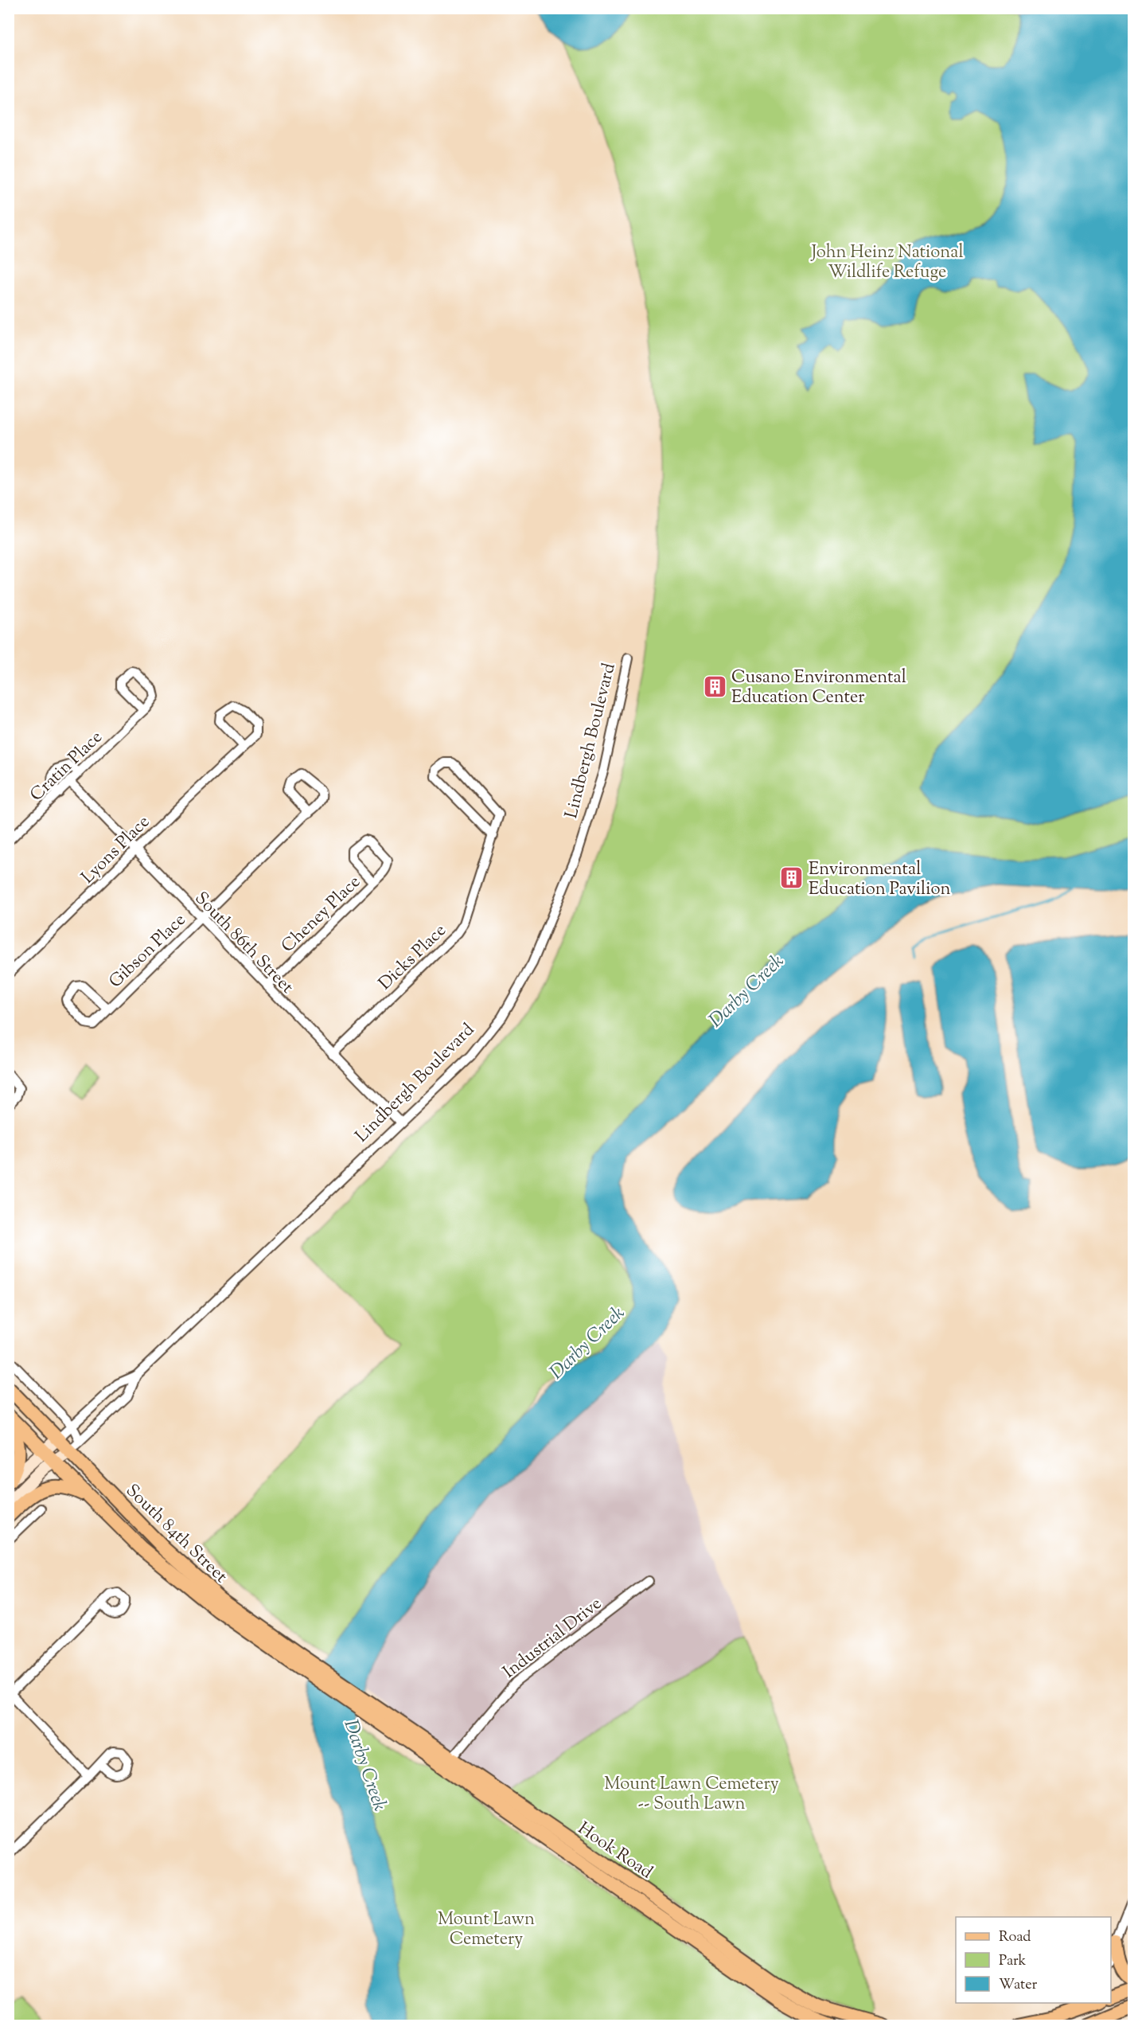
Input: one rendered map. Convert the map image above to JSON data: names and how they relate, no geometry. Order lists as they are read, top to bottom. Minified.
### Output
{"streets":{"main road":["Lindbergh Boulevard","South 84th Street","Hook Road"],"street":["Cratin Place","Lyons Place","Cheney Place","South 86th Street","Gibson Place","Dicks Place","Industrial Drive"]},"crossings":[["Lindbergh Boulevard","South 86th Street"],["Lindbergh Boulevard","South 84th Street"],["Cratin Place","South 86th Street"],["Lyons Place","South 86th Street"],["Cheney Place","South 86th Street"],["South 86th Street","Gibson Place"],["South 86th Street","Dicks Place"],["South 84th Street","Hook Road"],["Industrial Drive","Hook Road"]],"water":["Darby Creek"],"parks":["John Heinz National Wildlife Refuge","Mount Lawn Cemetery -- South Lawn","Mount Lawn Cemetery"],"places":{"building":["Cusano Environmental Education Center","Environmental Education Pavilion"]},"legend":["Road","Park","Water"]}
